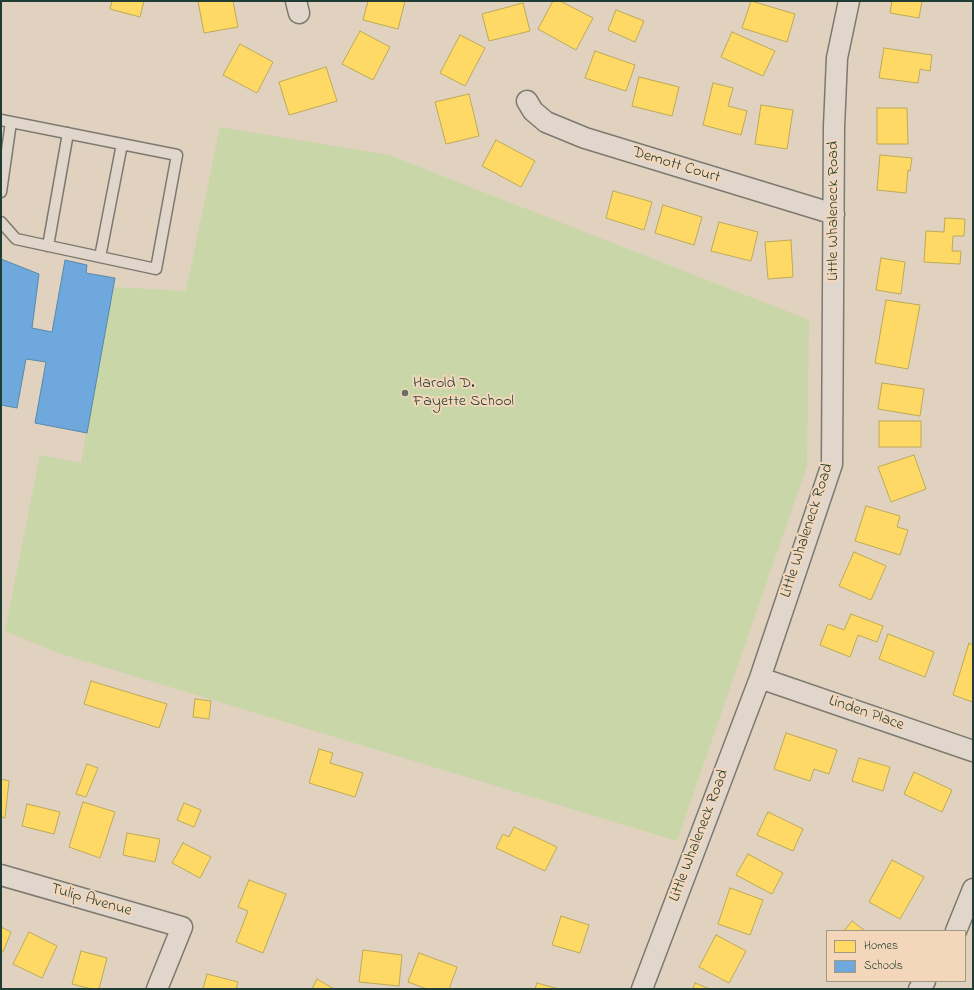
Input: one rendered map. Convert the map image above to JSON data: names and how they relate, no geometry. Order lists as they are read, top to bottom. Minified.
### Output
{"streets":{"street":["Demott Court","Little Whaleneck Road","Linden Place","Tulip Avenue"]},"crossings":[["Demott Court","Little Whaleneck Road"],["Little Whaleneck Road","Linden Place"]],"places":["Harold D. Fayette School"],"legend":["Homes","Schools"]}
